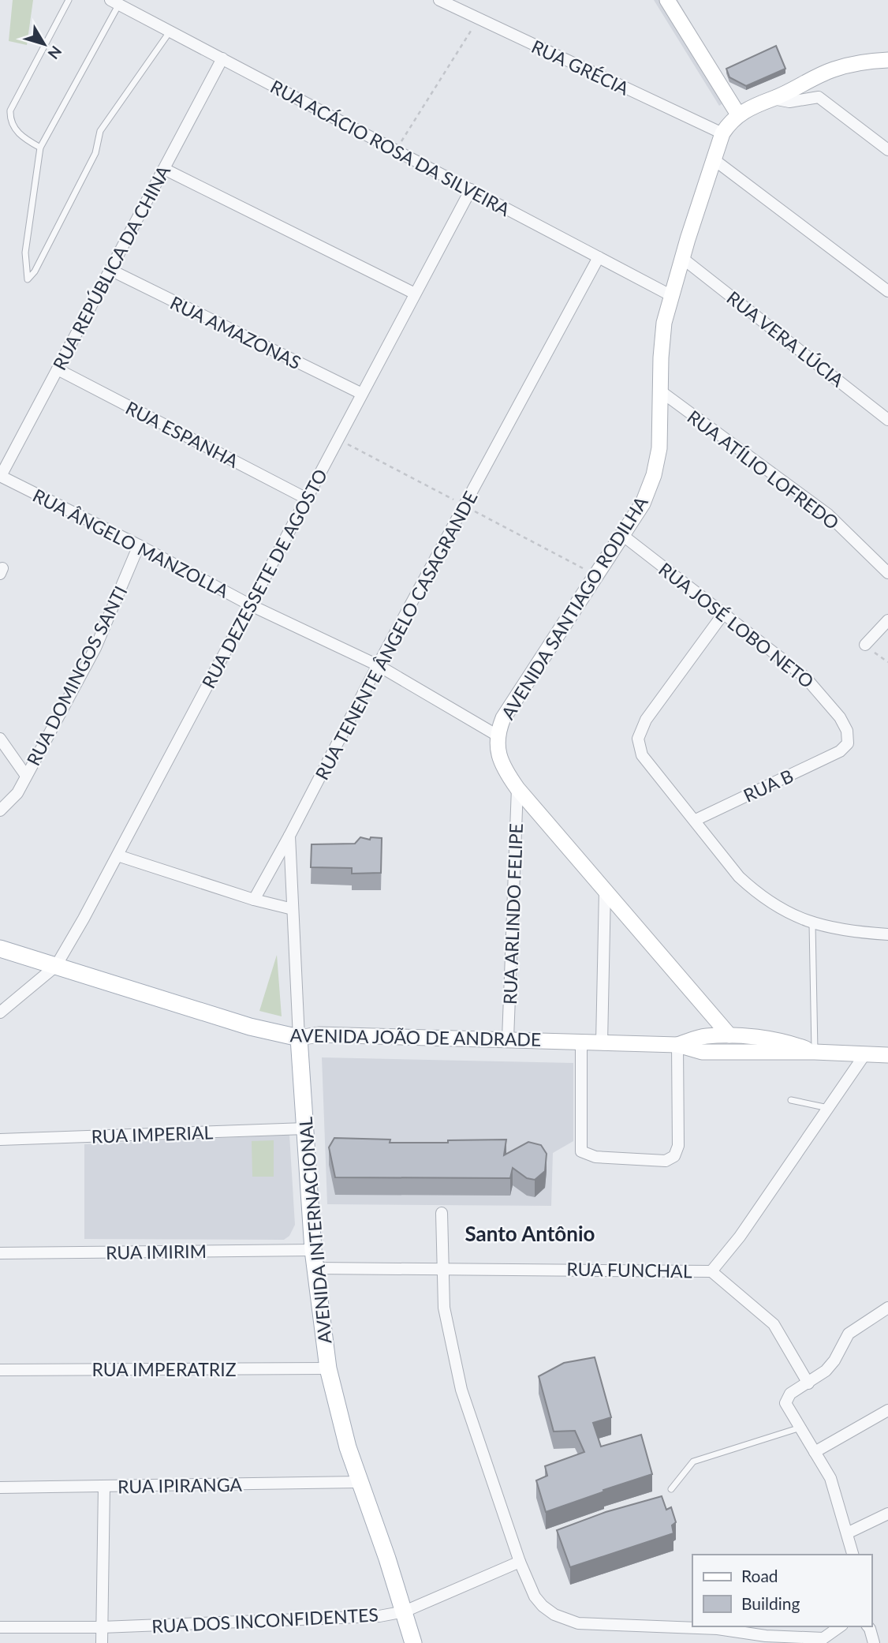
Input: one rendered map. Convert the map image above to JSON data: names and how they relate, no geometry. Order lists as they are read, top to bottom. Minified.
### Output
{"streets":{"main road":["AVENIDA SANTIAGO RODILHA","AVENIDA JOÃO DE ANDRADE","AVENIDA INTERNACIONAL"],"street":["RUA GRÉCIA","RUA ACÁCIO ROSA DA SILVEIRA","RUA REPÚBLICA DA CHINA","RUA AMAZONAS","RUA VERA LÚCIA","RUA ESPANHA","RUA ATÍLIO LOFREDO","RUA ÂNGELO MANZOLLA","RUA DEZESSETE DE AGOSTO","RUA JOSÉ LOBO NETO","RUA TENENTE ÂNGELO CASAGRANDE","RUA DOMINGOS SANTI","RUA B","RUA ARLINDO FELIPE","RUA IMPERIAL","RUA IMIRIM","RUA FUNCHAL","RUA IMPERATRIZ","RUA IPIRANGA","RUA DOS INCONFIDENTES"]},"crossings":[["RUA GRÉCIA","AVENIDA SANTIAGO RODILHA"],["RUA ACÁCIO ROSA DA SILVEIRA","RUA REPÚBLICA DA CHINA"],["RUA ACÁCIO ROSA DA SILVEIRA","RUA DEZESSETE DE AGOSTO"],["RUA ACÁCIO ROSA DA SILVEIRA","AVENIDA SANTIAGO RODILHA"],["RUA ACÁCIO ROSA DA SILVEIRA","RUA TENENTE ÂNGELO CASAGRANDE"],["RUA REPÚBLICA DA CHINA","RUA AMAZONAS"],["RUA REPÚBLICA DA CHINA","RUA ESPANHA"],["RUA REPÚBLICA DA CHINA","RUA ÂNGELO MANZOLLA"],["RUA AMAZONAS","RUA DEZESSETE DE AGOSTO"],["RUA VERA LÚCIA","AVENIDA SANTIAGO RODILHA"],["RUA ESPANHA","RUA DEZESSETE DE AGOSTO"],["RUA ATÍLIO LOFREDO","AVENIDA SANTIAGO RODILHA"],["RUA ÂNGELO MANZOLLA","RUA DEZESSETE DE AGOSTO"],["RUA ÂNGELO MANZOLLA","AVENIDA SANTIAGO RODILHA"],["RUA ÂNGELO MANZOLLA","RUA TENENTE ÂNGELO CASAGRANDE"],["RUA ÂNGELO MANZOLLA","RUA DOMINGOS SANTI"],["RUA DEZESSETE DE AGOSTO","AVENIDA JOÃO DE ANDRADE"],["AVENIDA SANTIAGO RODILHA","RUA JOSÉ LOBO NETO"],["AVENIDA SANTIAGO RODILHA","RUA ARLINDO FELIPE"],["AVENIDA SANTIAGO RODILHA","AVENIDA JOÃO DE ANDRADE"],["RUA JOSÉ LOBO NETO","RUA B"],["RUA TENENTE ÂNGELO CASAGRANDE","AVENIDA JOÃO DE ANDRADE"],["RUA TENENTE ÂNGELO CASAGRANDE","AVENIDA INTERNACIONAL"],["RUA ARLINDO FELIPE","AVENIDA JOÃO DE ANDRADE"],["AVENIDA JOÃO DE ANDRADE","AVENIDA INTERNACIONAL"],["AVENIDA JOÃO DE ANDRADE","RUA FUNCHAL"],["RUA IMPERIAL","AVENIDA INTERNACIONAL"],["AVENIDA INTERNACIONAL","RUA IMIRIM"],["AVENIDA INTERNACIONAL","RUA FUNCHAL"],["AVENIDA INTERNACIONAL","RUA IMPERATRIZ"],["AVENIDA INTERNACIONAL","RUA IPIRANGA"],["AVENIDA INTERNACIONAL","RUA DOS INCONFIDENTES"]],"districts":["Santo Antônio"],"legend":["Road","Building"],"north":"bottom right"}
